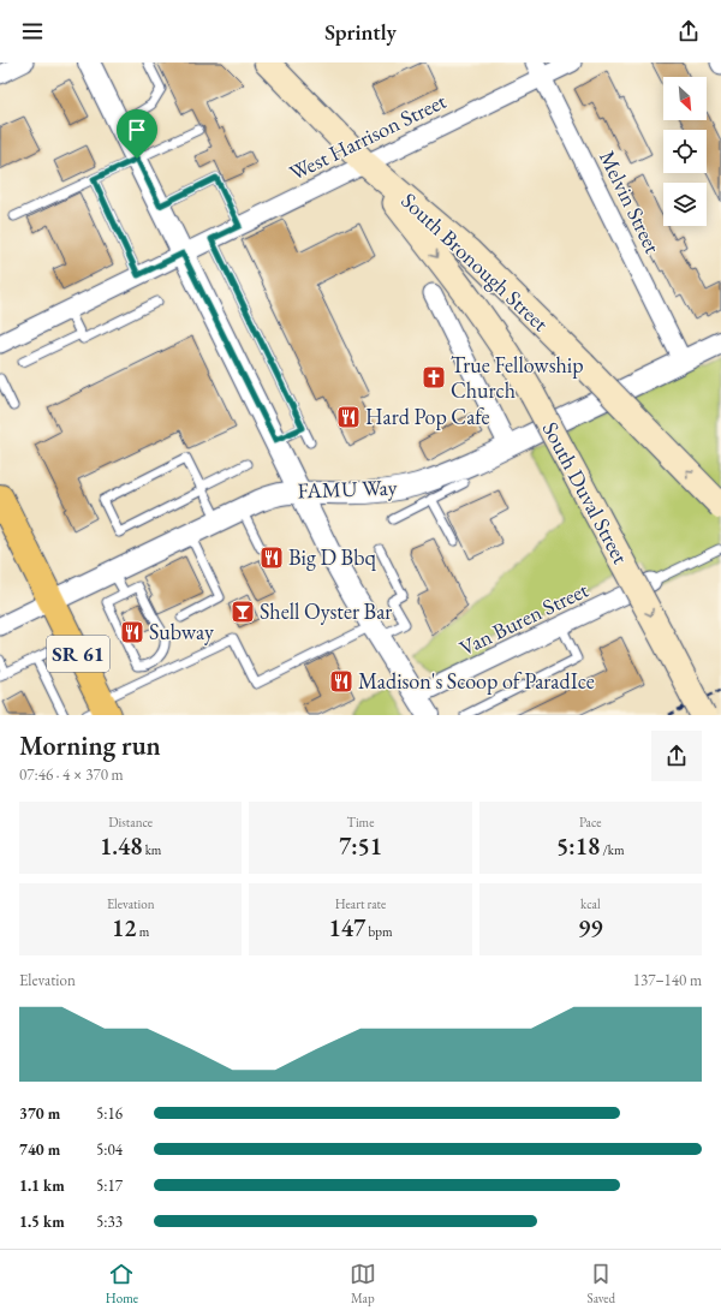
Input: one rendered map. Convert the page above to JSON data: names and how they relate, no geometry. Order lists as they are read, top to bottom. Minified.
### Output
{"streets":{"main road":["South Bronough Street","South Duval Street","SR 61"],"street":["West Harrison Street","Melvin Street","FAMU Way","Van Buren Street"]},"crossings":[["West Harrison Street","Melvin Street"],["West Harrison Street","South Bronough Street"],["West Harrison Street","South Duval Street"],["Melvin Street","FAMU Way"],["South Bronough Street","South Duval Street"],["FAMU Way","SR 61"]],"one_way":["South Bronough Street","South Duval Street"],"places":{"church":["True Fellowship Church"],"restaurant":["Hard Pop Cafe","Big D Bbq","Subway","Madison's Scoop of ParadIce"],"bar":["Shell Oyster Bar"]},"north":"bottom right","page":{"header":"Sprintly","heading":["Morning run","07:46 · 4 × 370 m"],"stats":[["Distance","1.48 km"],["Time","7:51"],["Pace","5:18 /km"],["Elevation","12 m"],["Heart rate","147 bpm"],["kcal","99"]],"chart":["Elevation","137–140 m"],"list":[{"name":"370 m","note":"5:16"},{"name":"740 m","note":"5:04"},{"name":"1.1 km","note":"5:17"},{"name":"1.5 km","note":"5:33"}],"tabs":["Home","Map","Saved"]}}
